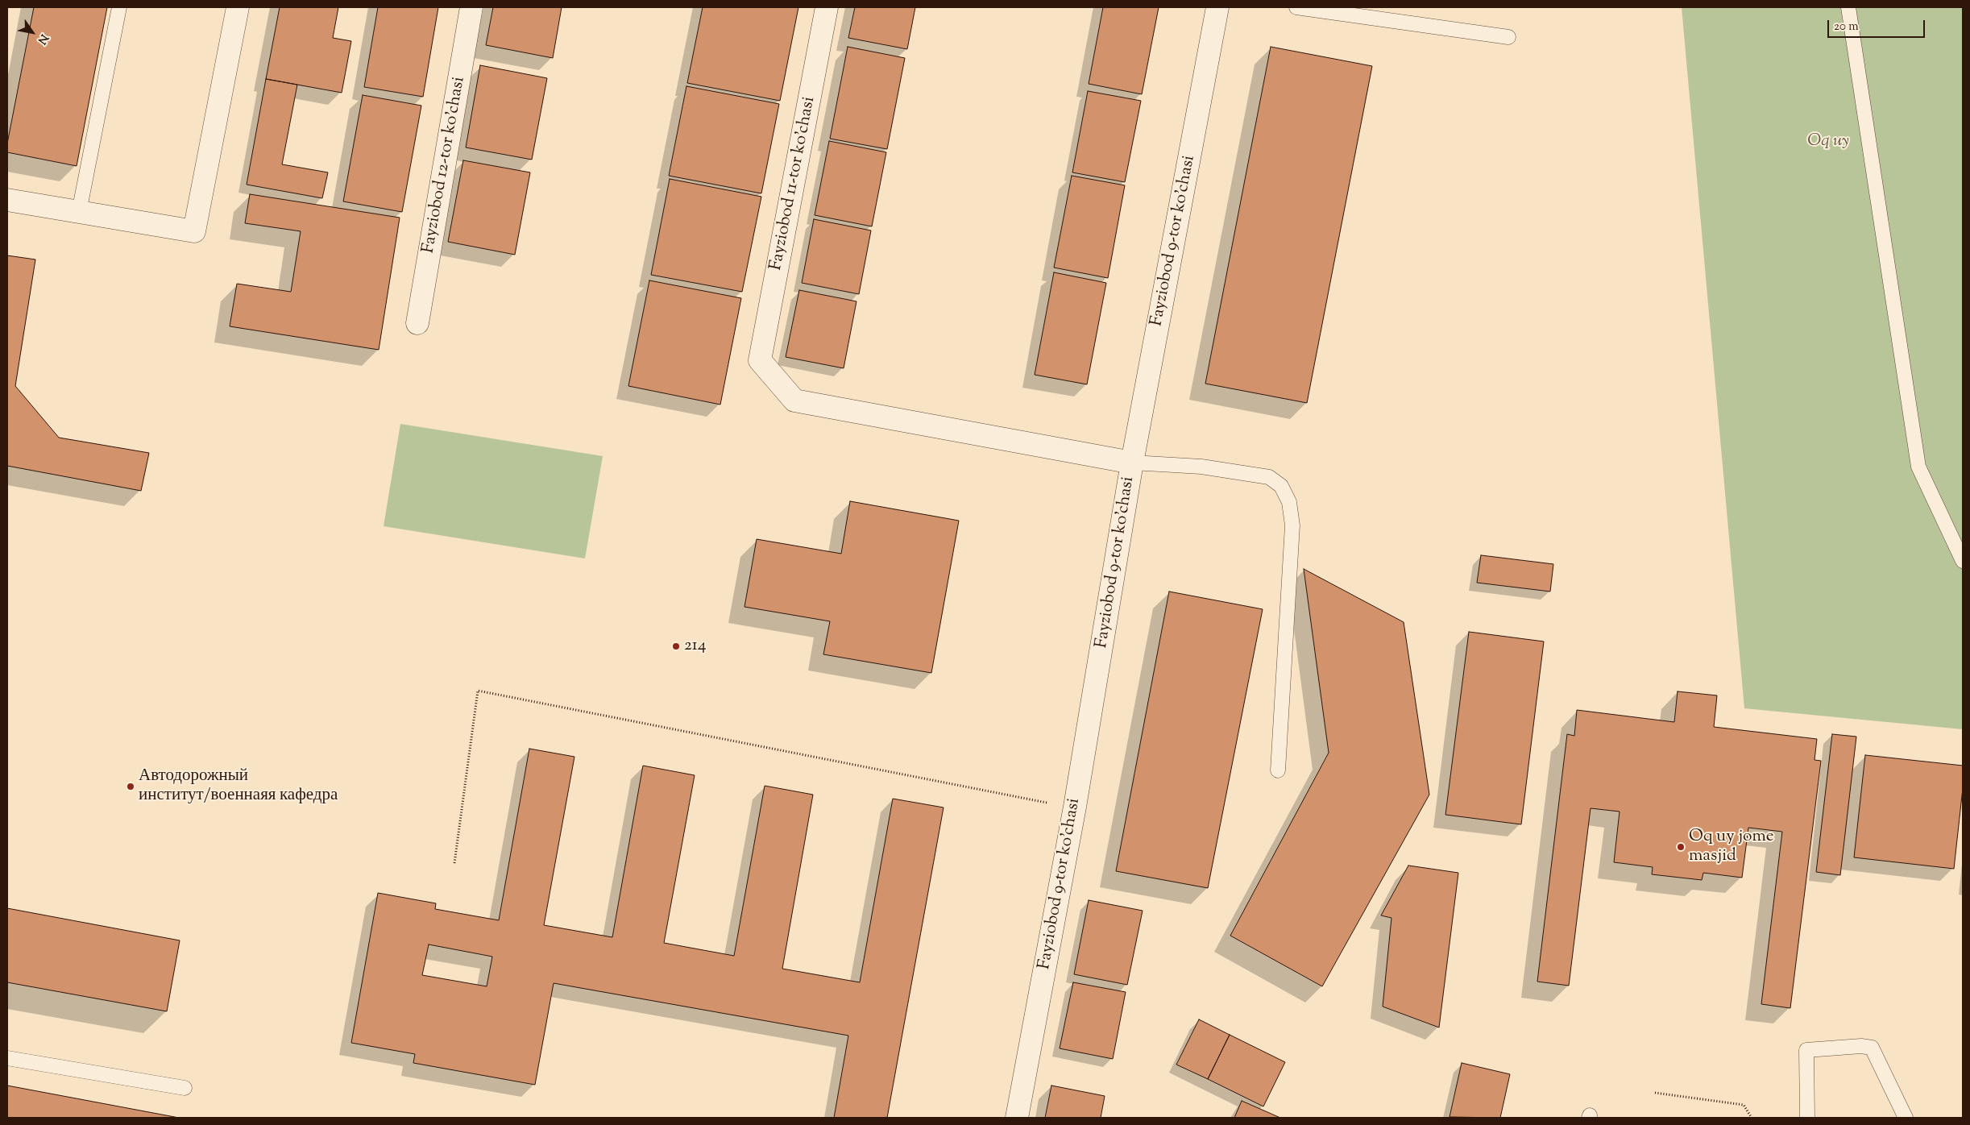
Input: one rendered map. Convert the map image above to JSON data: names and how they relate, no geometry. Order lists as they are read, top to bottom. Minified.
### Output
{"streets":{"street":["Fayziobod 12-tor ko'chasi","Fayziobod 11-tor ko'chasi","Fayziobod 9-tor ko'chasi"]},"crossings":[["Fayziobod 11-tor ko'chasi","Fayziobod 9-tor ko'chasi"]],"parks":["Oq uy"],"places":["214","Автодорожный институт/военнаяя кафедра","Oq uy jome masjid"],"scale_bar":"20 m","north":"bottom right"}
